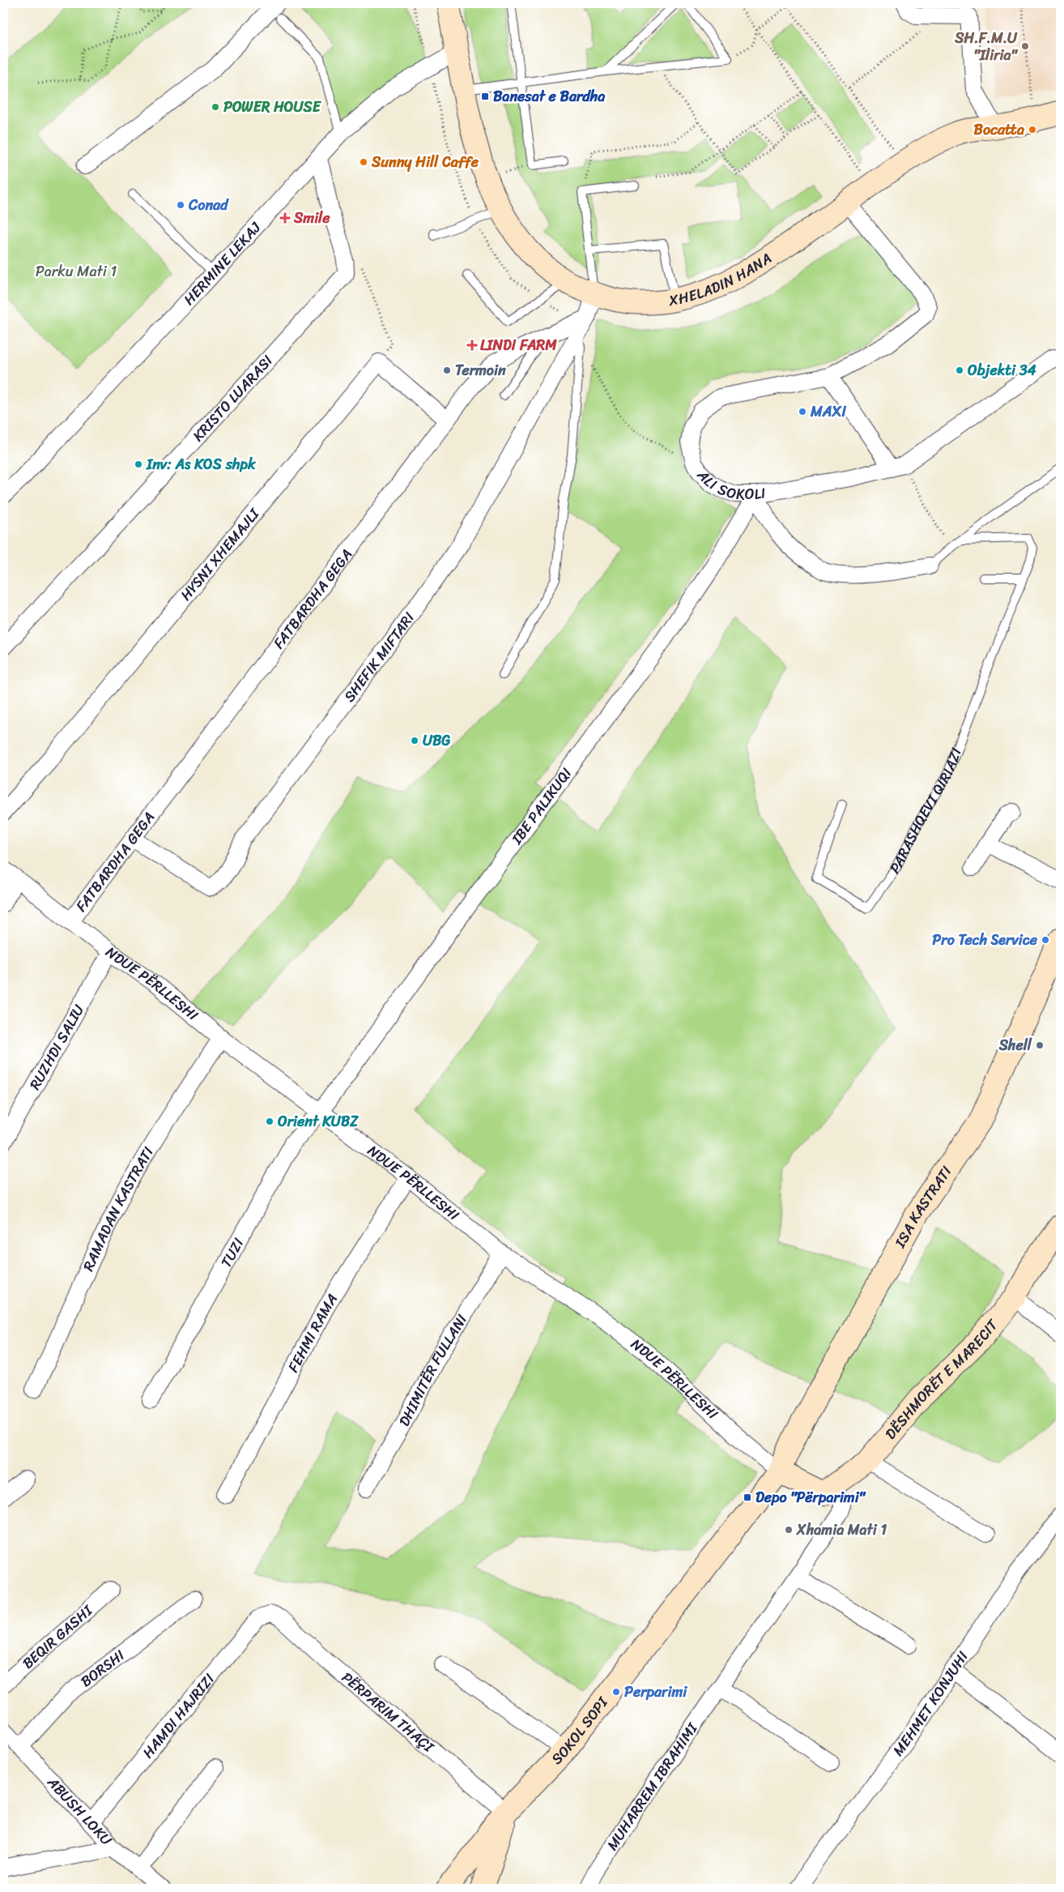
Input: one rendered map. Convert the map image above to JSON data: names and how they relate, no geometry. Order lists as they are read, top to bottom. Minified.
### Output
{"streets":{"street":["HERMINE LEKAJ","XHELADIN HANA","KRISTO LUARASI","ALI SOKOLI","HYSNI XHEMAJLI","FATBARDHA GEGA","SHEFIK MIFTARI","IBE PALIKUQI","PARASHQEVI QIRIAZI","NDUE PËRLLESHI","RUZHDI SALIU","ISA KASTRATI","RAMADAN KASTRATI","TUZI","FEHMI RAMA","DHIMITËR FULLANI","DËSHMORËT E MARECIT","BEQIR GASHI","BORSHI","MEHMET KONJUHI","PËRPARIM THAÇI","HAMDI HAJRIZI","SOKOL SOPI","MUHARREM IBRAHIMI","ABUSH LOKU"]},"crossings":[["HERMINE LEKAJ","XHELADIN HANA"],["HERMINE LEKAJ","KRISTO LUARASI"],["XHELADIN HANA","ALI SOKOLI"],["XHELADIN HANA","SHEFIK MIFTARI"],["ALI SOKOLI","IBE PALIKUQI"],["ALI SOKOLI","PARASHQEVI QIRIAZI"],["FATBARDHA GEGA","SHEFIK MIFTARI"],["FATBARDHA GEGA","NDUE PËRLLESHI"],["IBE PALIKUQI","PARASHQEVI QIRIAZI"],["IBE PALIKUQI","NDUE PËRLLESHI"],["IBE PALIKUQI","TUZI"],["NDUE PËRLLESHI","RUZHDI SALIU"],["NDUE PËRLLESHI","ISA KASTRATI"],["NDUE PËRLLESHI","RAMADAN KASTRATI"],["NDUE PËRLLESHI","TUZI"],["NDUE PËRLLESHI","FEHMI RAMA"],["NDUE PËRLLESHI","DHIMITËR FULLANI"],["NDUE PËRLLESHI","SOKOL SOPI"],["ISA KASTRATI","SOKOL SOPI"],["DËSHMORËT E MARECIT","MUHARREM IBRAHIMI"],["BORSHI","ABUSH LOKU"],["PËRPARIM THAÇI","HAMDI HAJRIZI"],["PËRPARIM THAÇI","SOKOL SOPI"],["HAMDI HAJRIZI","ABUSH LOKU"]],"parks":["Parku Mati 1"],"places":{"other":["SH.F.M.U \"Iliria\"","POWER HOUSE","Bocatta","Sunny Hill Caffe","Conad","Termoin","Objekti 34","MAXI","Inv: As KOS shpk","UBG","Pro Tech Service","Shell","Orient KUBZ","Xhamia Mati 1","Perparimi"],"transit":["Banesat e Bardha","Depo \"Përparimi\""],"health":["Smile","LINDI FARM"]}}
